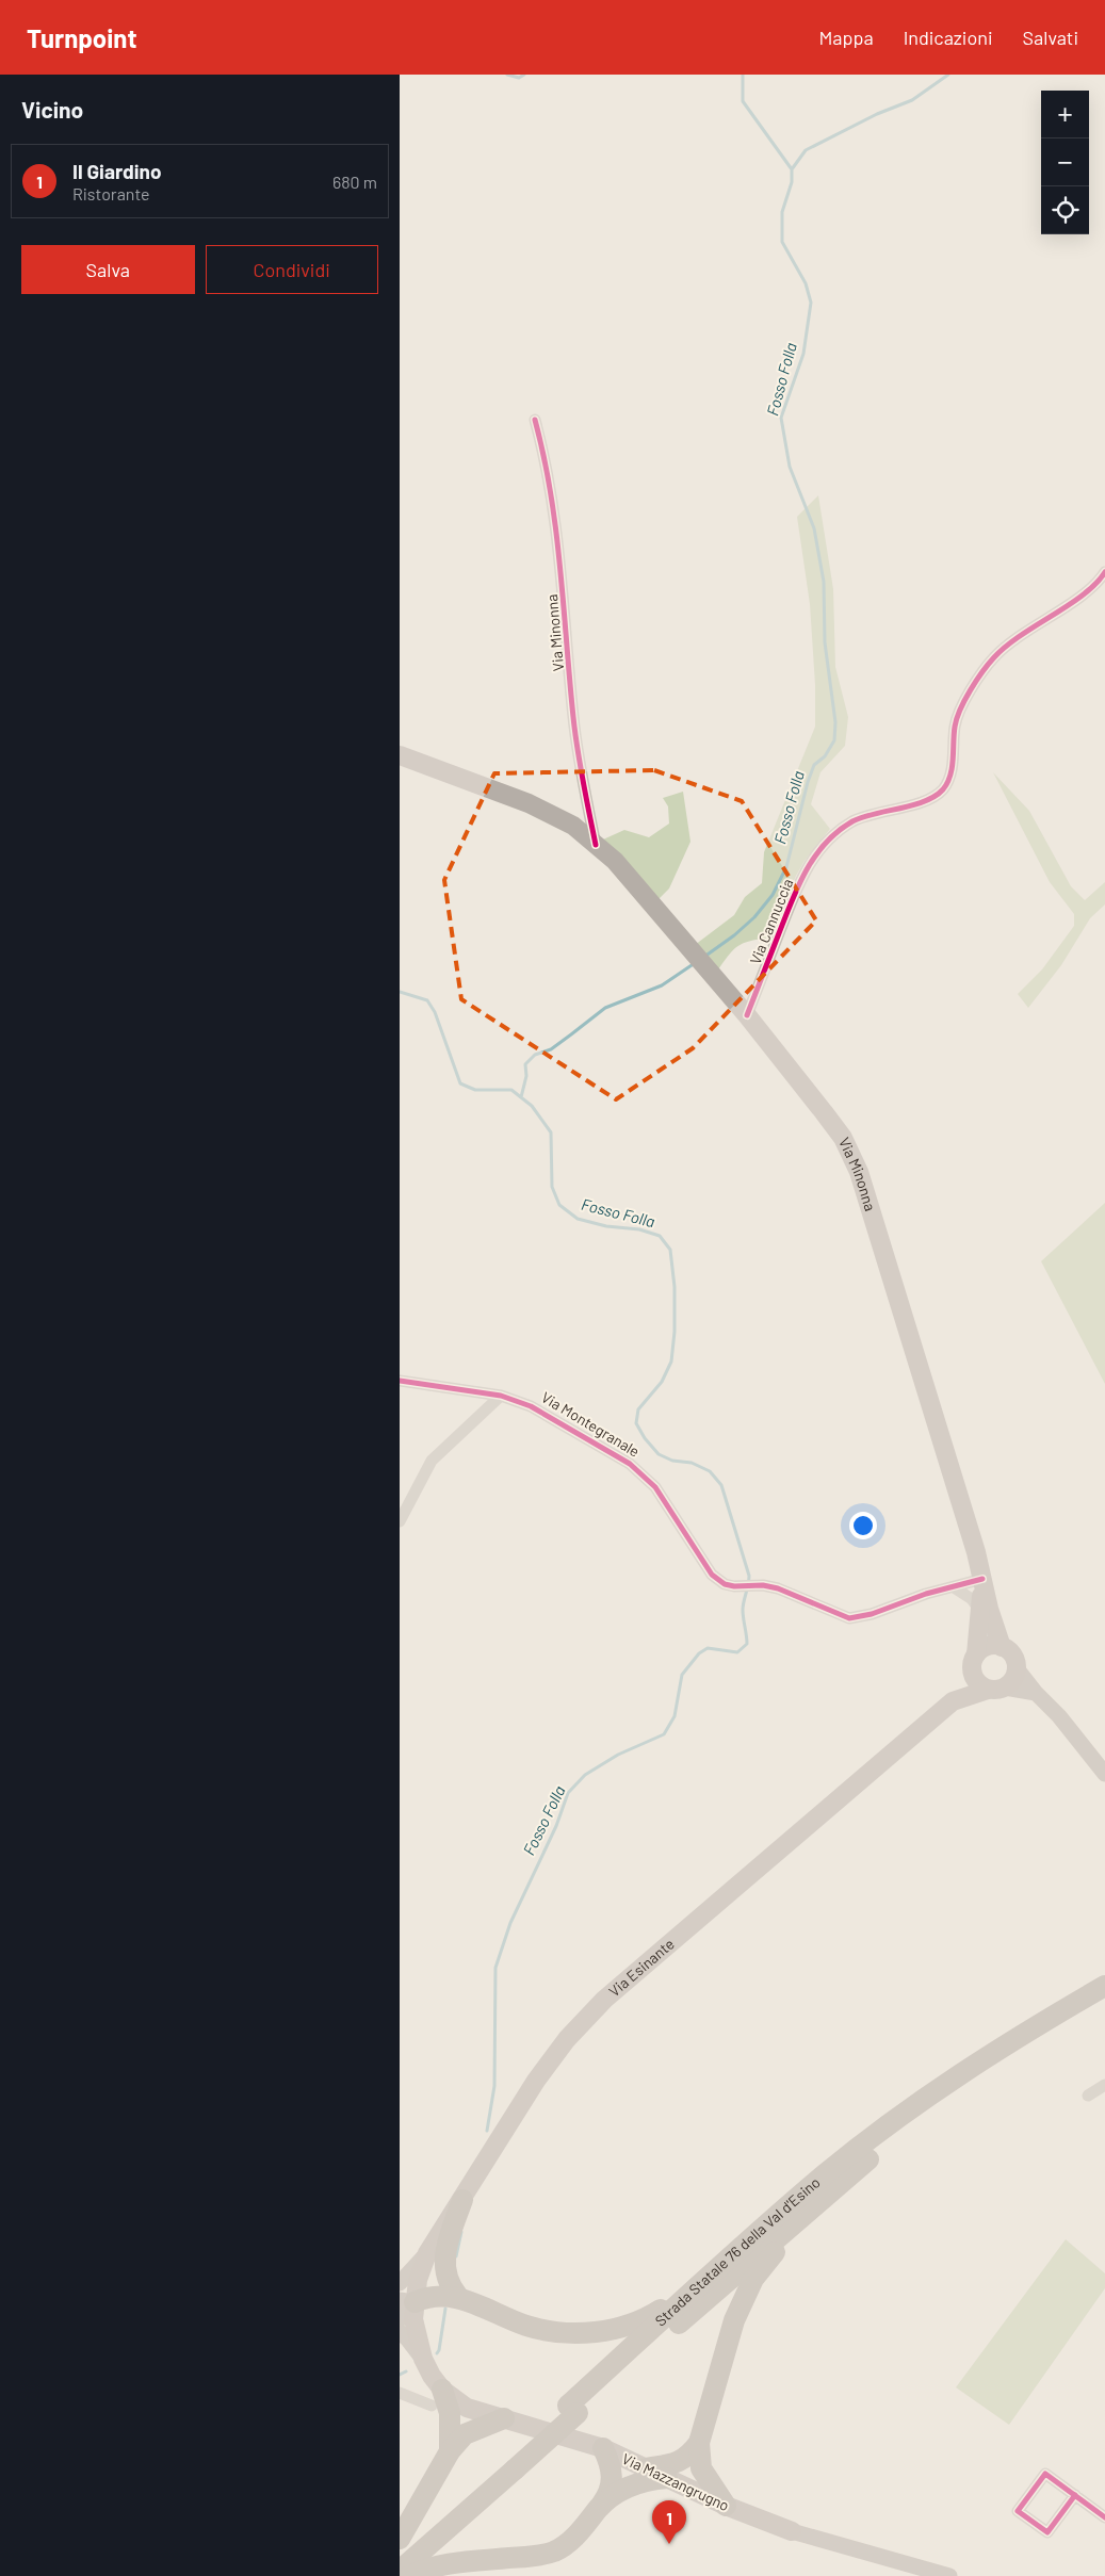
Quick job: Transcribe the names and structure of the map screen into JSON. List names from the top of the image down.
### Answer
{
  "streets": {
    "highway": ["Strada Statale 76 della Val d'Esino"],
    "main road": ["Via Minonna", "Via Esinante", "Via Mazzangrugno"],
    "street": ["Via Cannuccia", "Via Montegranale"]
  },
  "crossings": [
    ["Via Minonna", "Via Cannuccia"],
    ["Via Minonna", "Via Montegranale"],
    ["Via Minonna", "Via Esinante"],
    ["Via Esinante", "Via Mazzangrugno"]
  ],
  "water": ["Fosso Folla"],
  "page": {
    "header": "Turnpoint",
    "nav": ["Mappa", "Indicazioni", "Salvati"],
    "heading": "Vicino",
    "map_buttons": ["+", "−"],
    "list": [
      {
        "mark": "1",
        "name": "Il Giardino",
        "note": "Ristorante",
        "value": "680 m"
      }
    ],
    "buttons": ["Salva", "Condividi"],
    "pins": "1"
  }
}
